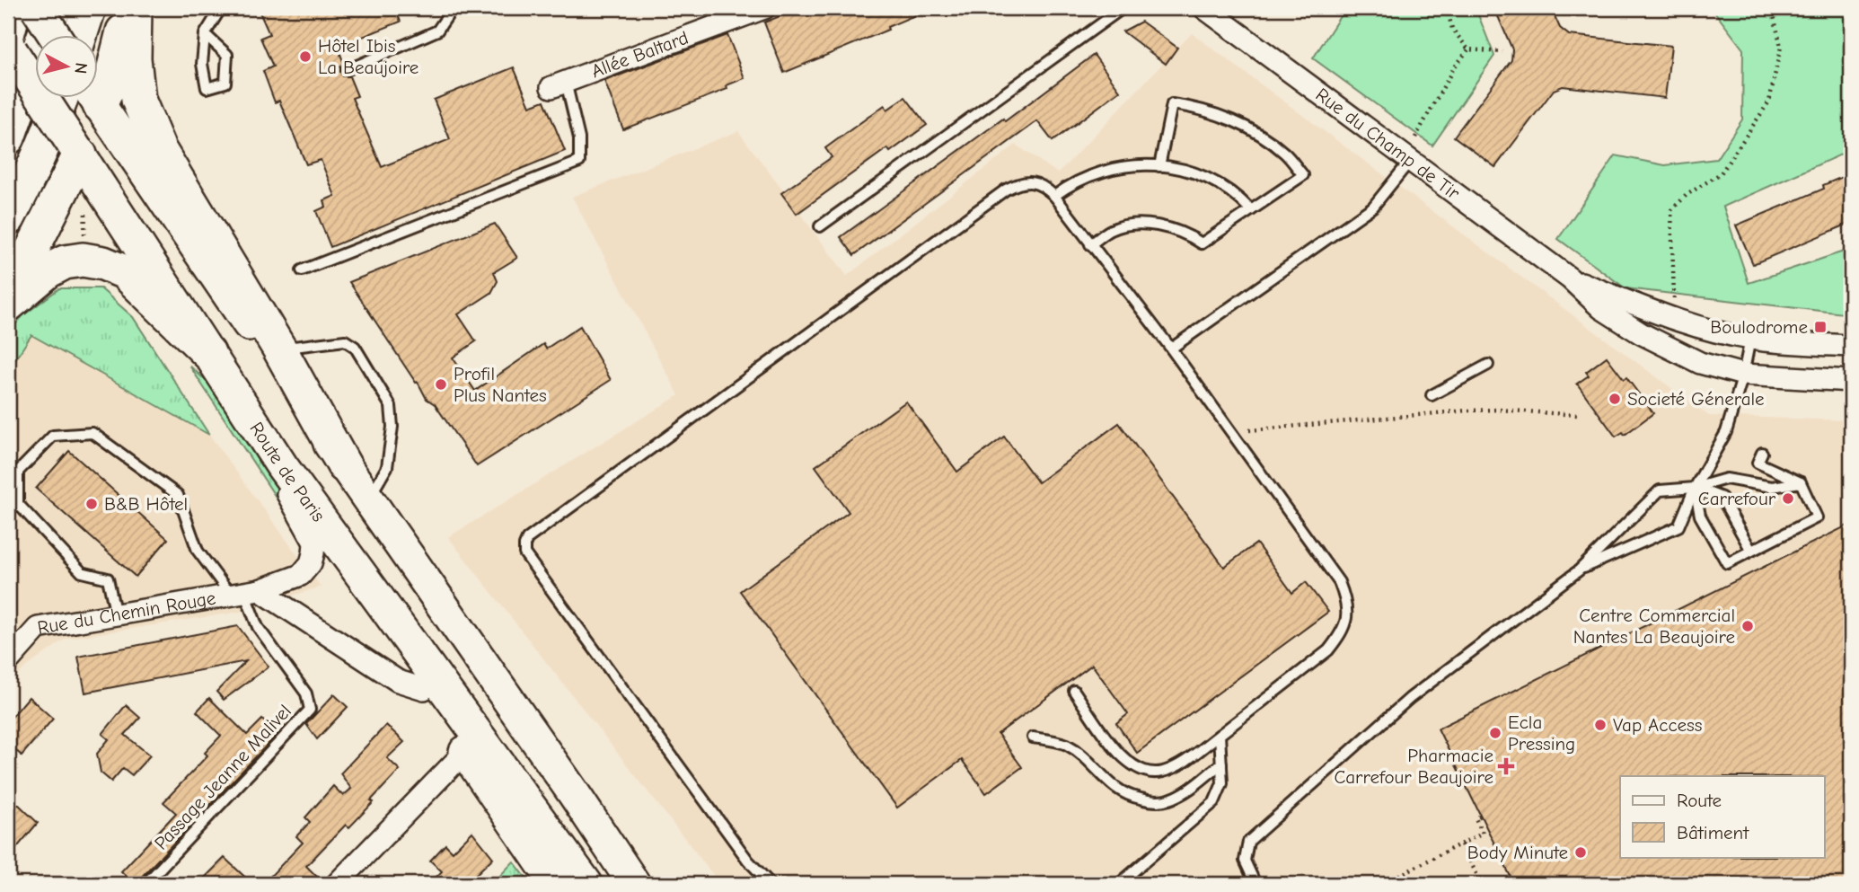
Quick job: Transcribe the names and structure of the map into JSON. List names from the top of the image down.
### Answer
{
  "streets": {
    "main road": ["Route de Paris"],
    "street": ["Allée Baltard", "Rue du Champ de Tir", "Rue du Chemin Rouge"],
    "lane": ["Passage Jeanne Malivel"]
  },
  "crossings": [
    ["Route de Paris", "Rue du Chemin Rouge"],
    ["Rue du Chemin Rouge", "Passage Jeanne Malivel"]
  ],
  "places": {
    "other": [
      "Hôtel Ibis La Beaujoire",
      "Profil Plus Nantes",
      "Societé Génerale",
      "Carrefour",
      "B&B Hôtel",
      "Centre Commercial Nantes La Beaujoire",
      "Vap Access",
      "Ecla Pressing",
      "Body Minute"
    ],
    "transit": ["Boulodrome"],
    "health": ["Pharmacie Carrefour Beaujoire"]
  },
  "legend": ["Route", "Bâtiment"],
  "north": "right"
}
